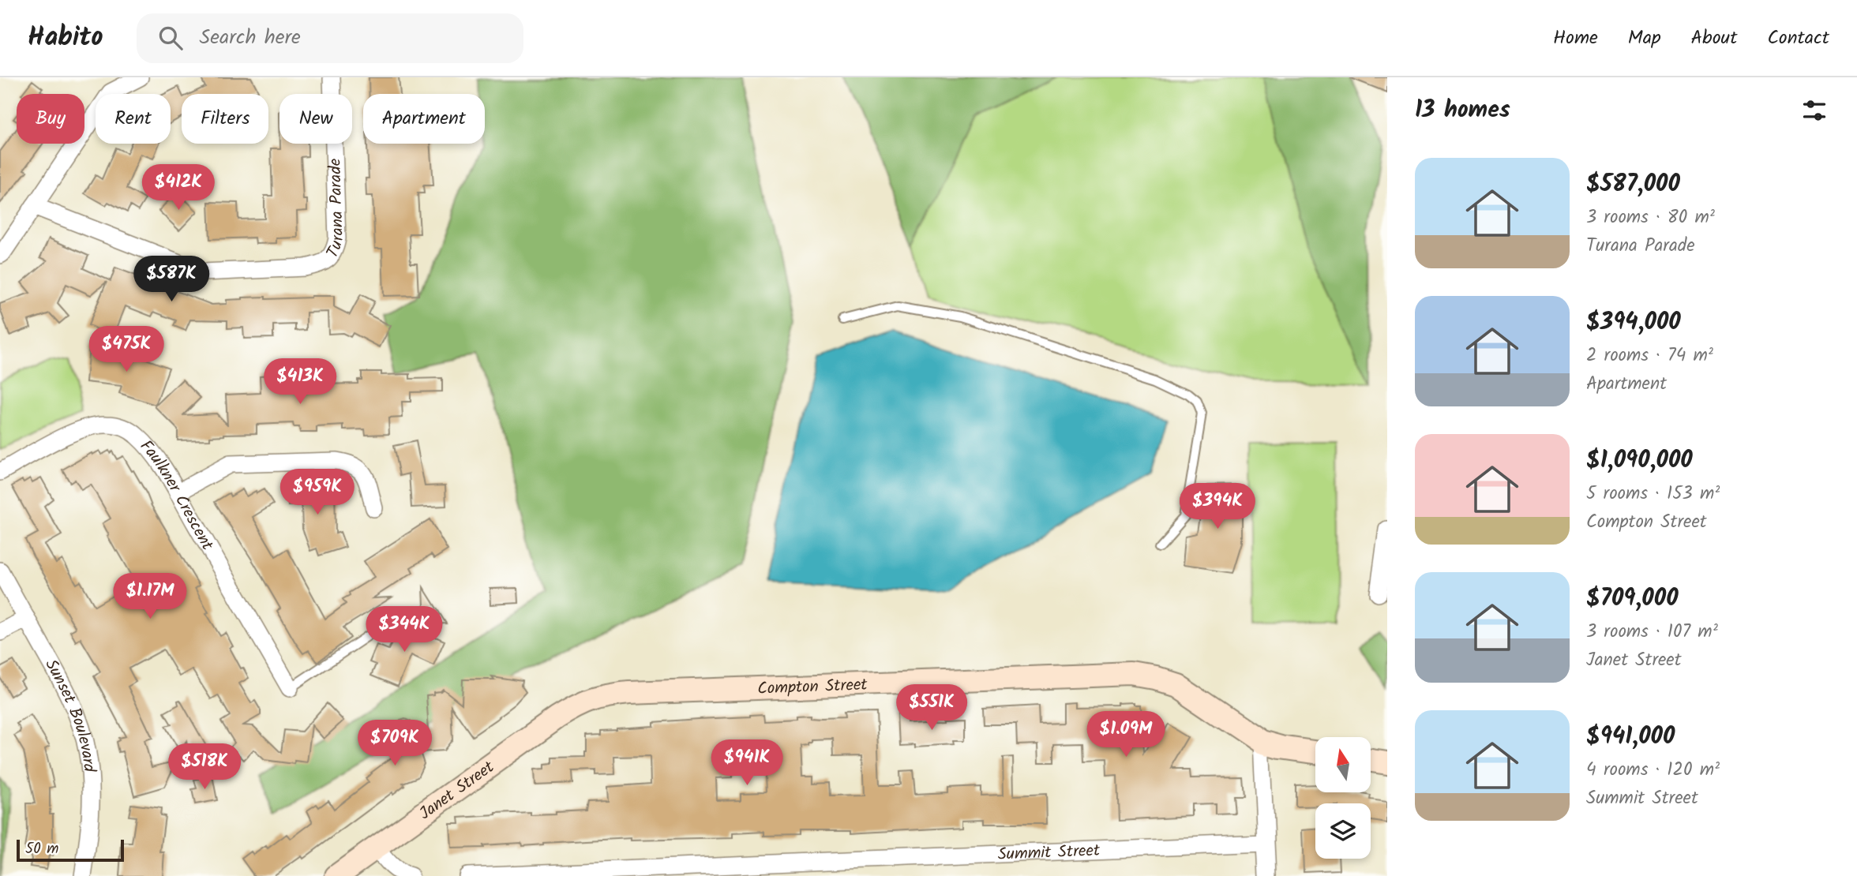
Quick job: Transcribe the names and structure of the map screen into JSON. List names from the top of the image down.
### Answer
{
  "streets": {
    "street": [
      "Turana Parade",
      "Faulkner Crescent",
      "Compton Street",
      "Sunset Boulevard",
      "Janet Street",
      "Summit Street"
    ]
  },
  "crossings": [
    ["Compton Street", "Janet Street"]
  ],
  "scale_bar": "50 m",
  "north": "top",
  "page": {
    "header": "Habito",
    "search": "Search here",
    "nav": [
      "Home",
      "Map",
      "About",
      "Contact"
    ],
    "heading": "13 homes",
    "chip": [
      "Buy",
      "Rent",
      "Filters",
      "New",
      "Apartment"
    ],
    "list": [
      {
        "name": "$587,000",
        "note": "3 rooms · 80 m² · Turana Parade"
      },
      {
        "name": "$394,000",
        "note": "2 rooms · 74 m² · Apartment"
      },
      {
        "name": "$1,090,000",
        "note": "5 rooms · 153 m² · Compton Street"
      },
      {
        "name": "$709,000",
        "note": "3 rooms · 107 m² · Janet Street"
      },
      {
        "name": "$941,000",
        "note": "4 rooms · 120 m² · Summit Street"
      }
    ],
    "price": [
      "$412K",
      "$587K",
      "$475K",
      "$413K",
      "$959K",
      "$394K",
      "$1.17M",
      "$344K",
      "$551K",
      "$1.09M",
      "$709K",
      "$941K",
      "$518K"
    ],
    "scale": "50 m"
  }
}
